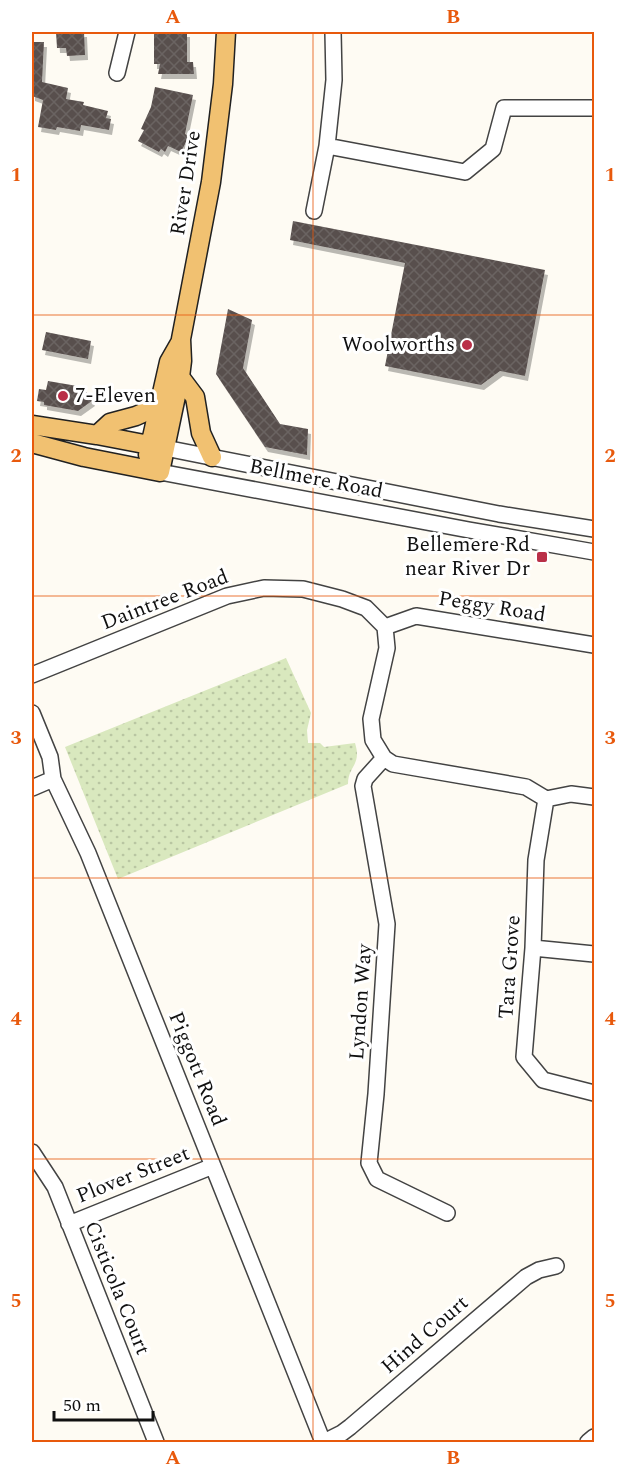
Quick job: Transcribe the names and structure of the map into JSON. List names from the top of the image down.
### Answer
{
  "streets": {
    "main road": ["River Drive", "Bellmere Road"],
    "street": [
      "Daintree Road",
      "Peggy Road",
      "Tara Grove",
      "Lyndon Way",
      "Piggott Road",
      "Plover Street",
      "Cisticola Court",
      "Hind Court"
    ]
  },
  "crossings": [
    ["River Drive", "Bellmere Road"],
    ["Daintree Road", "Peggy Road"],
    ["Piggott Road", "Plover Street"],
    ["Piggott Road", "Hind Court"],
    ["Plover Street", "Cisticola Court"]
  ],
  "places": {
    "other": ["Woolworths", "7-Eleven"],
    "transit": ["Bellemere Rd near River Dr"]
  },
  "scale_bar": "50 m",
  "grid": {
    "columns": ["A", "B"],
    "rows": [
      "1",
      "2",
      "3",
      "4",
      "5"
    ]
  }
}
